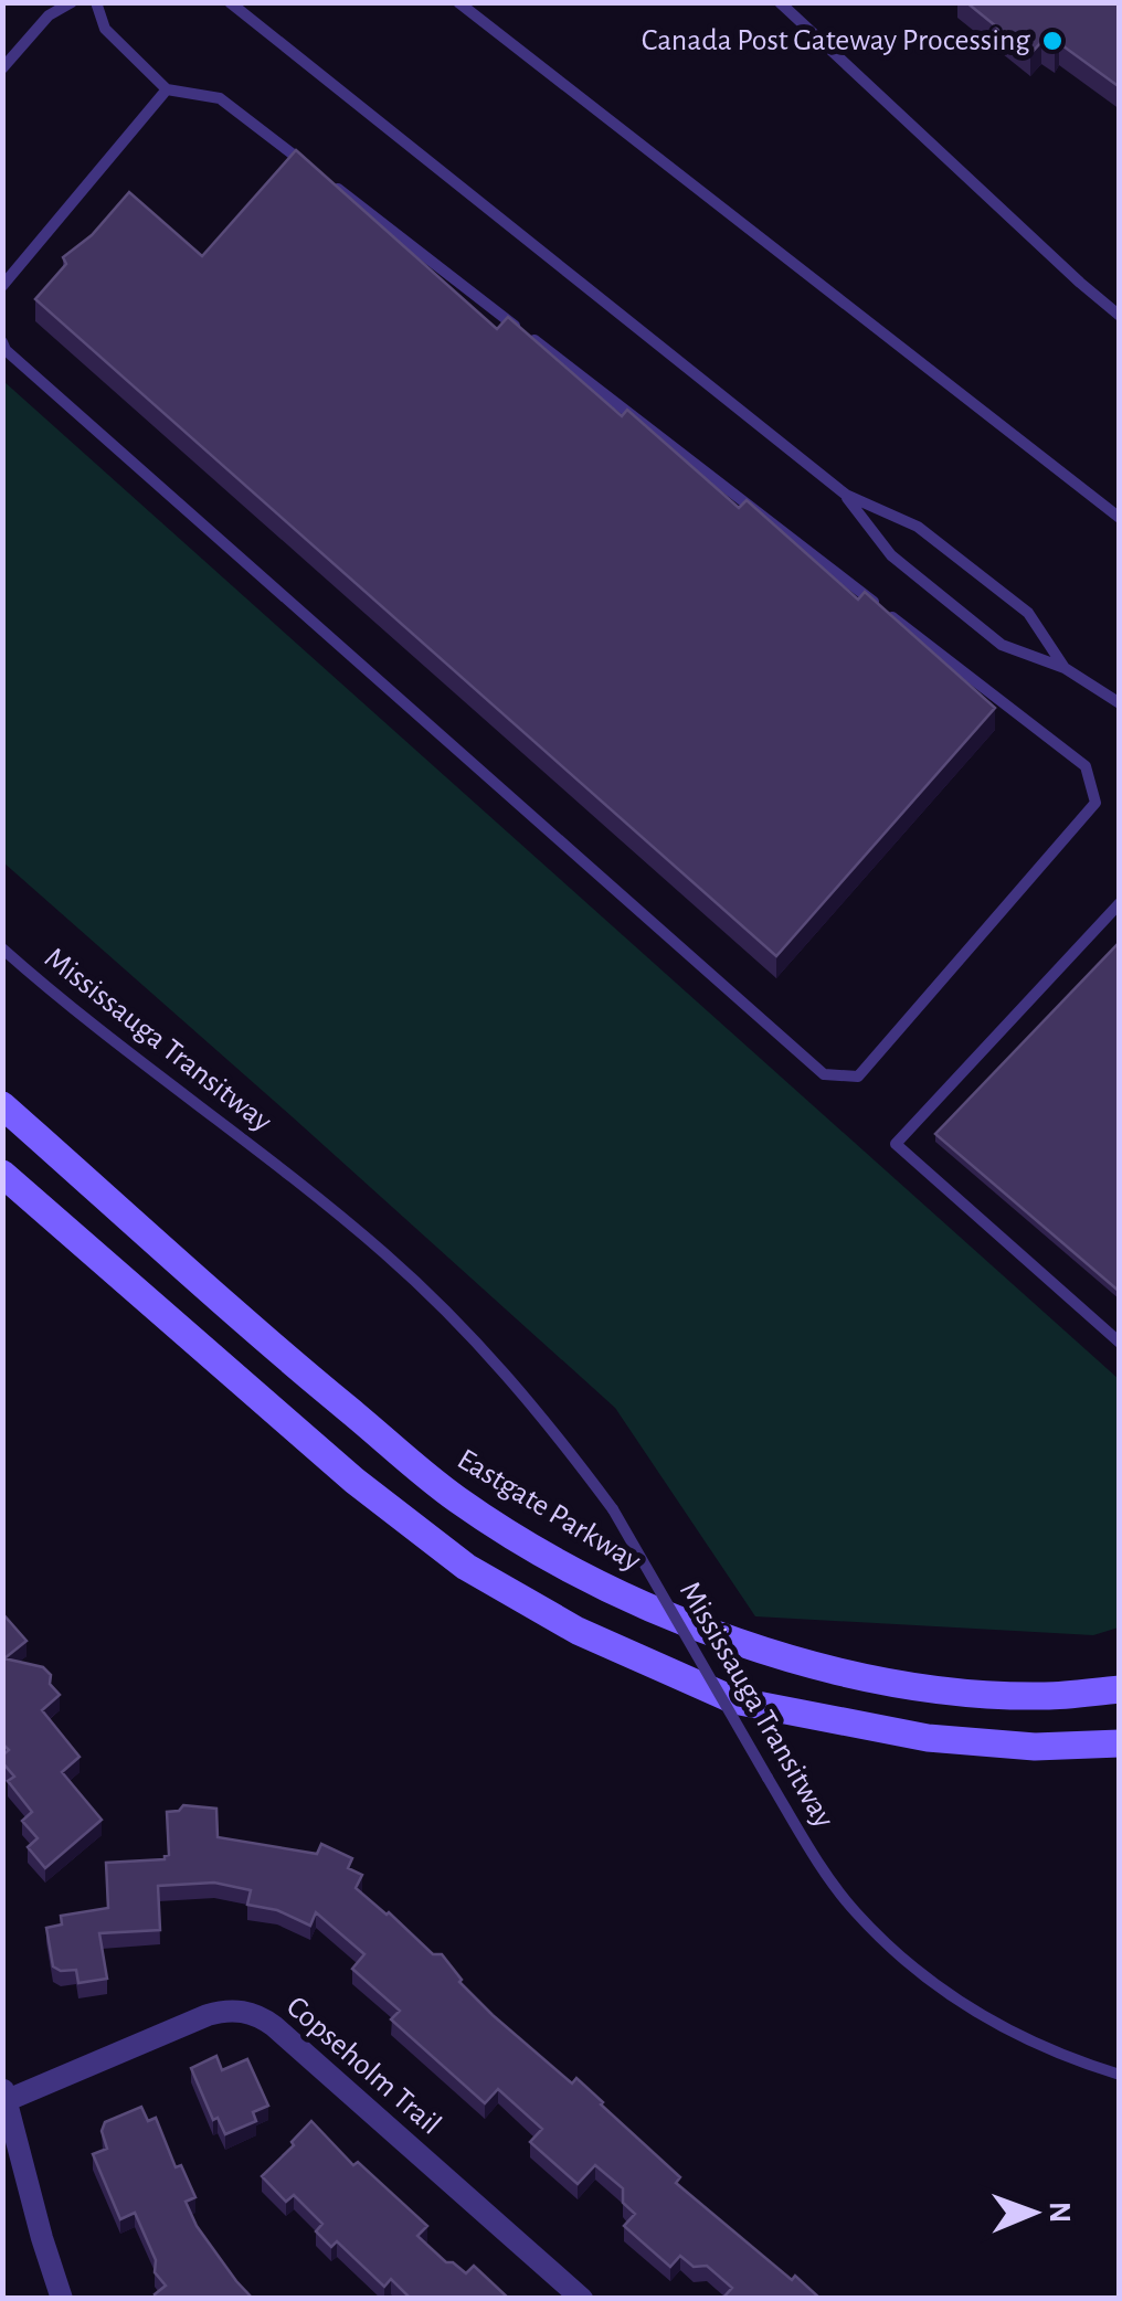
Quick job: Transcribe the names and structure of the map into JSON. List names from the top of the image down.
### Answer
{
  "streets": {
    "main road": ["Eastgate Parkway"],
    "street": ["Copseholm Trail"],
    "lane": ["Mississauga Transitway"]
  },
  "places": ["Canada Post Gateway Processing"],
  "north": "right"
}
